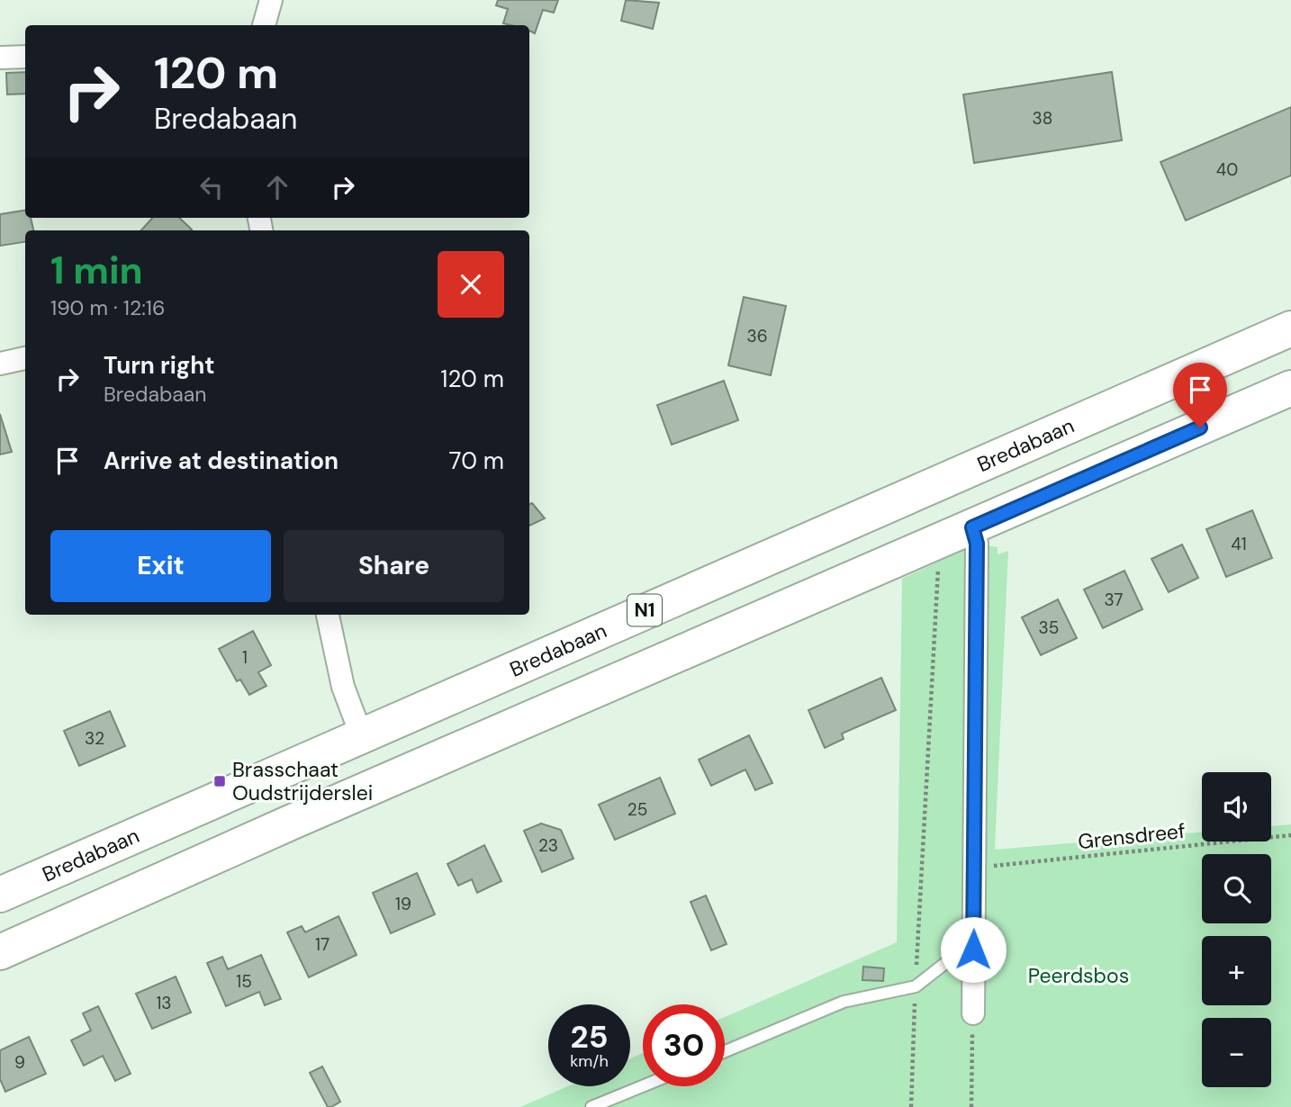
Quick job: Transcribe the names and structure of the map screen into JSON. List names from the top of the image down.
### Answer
{
  "streets": {
    "main road": ["Bredabaan", "N1"],
    "path": ["Grensdreef"]
  },
  "parks": ["Peerdsbos"],
  "places": {
    "transit": ["Brasschaat Oudstrijderslei"]
  },
  "house_numbers": [
    "38",
    "40",
    "36",
    "41",
    "37",
    "35",
    "1",
    "32",
    "25",
    "23",
    "19",
    "17",
    "15",
    "13",
    "9"
  ],
  "page": {
    "turn": ["120 m", "Bredabaan"],
    "heading": ["1 min", "190 m · 12:16"],
    "list": [
      {
        "name": "Turn right",
        "note": "Bredabaan",
        "value": "120 m"
      },
      {
        "name": "Arrive at destination",
        "value": "70 m"
      }
    ],
    "buttons": ["Exit", "Share"],
    "map_buttons": ["+", "−"],
    "speed": "25 km/h",
    "limit": "30"
  }
}
